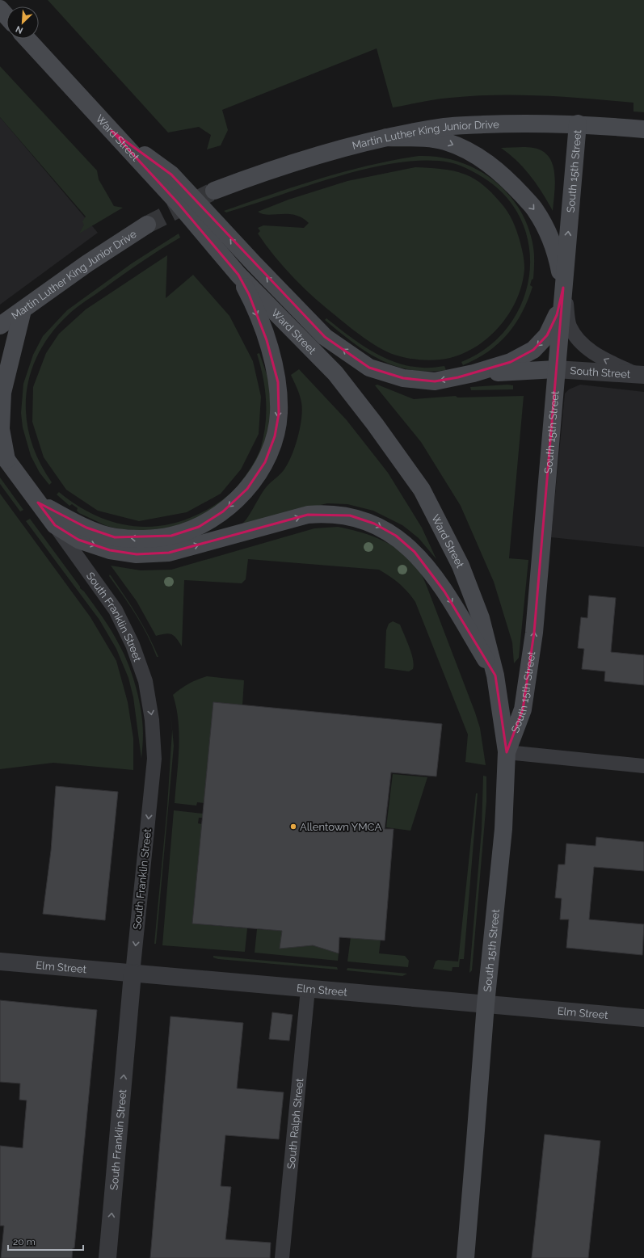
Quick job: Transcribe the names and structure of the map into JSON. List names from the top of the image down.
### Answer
{
  "streets": {
    "main road": ["Martin Luther King Junior Drive", "Ward Street", "South 15th Street"],
    "street": ["South Street", "South Franklin Street", "Elm Street"],
    "lane": ["South Ralph Street"]
  },
  "crossings": [
    ["Martin Luther King Junior Drive", "South 15th Street"],
    ["Ward Street", "South 15th Street"],
    ["South 15th Street", "South Street"],
    ["South 15th Street", "Elm Street"],
    ["South Franklin Street", "Elm Street"],
    ["Elm Street", "South Ralph Street"]
  ],
  "one_way": ["South 15th Street"],
  "places": ["Allentown YMCA"],
  "scale_bar": "20 m",
  "north": "bottom left"
}
